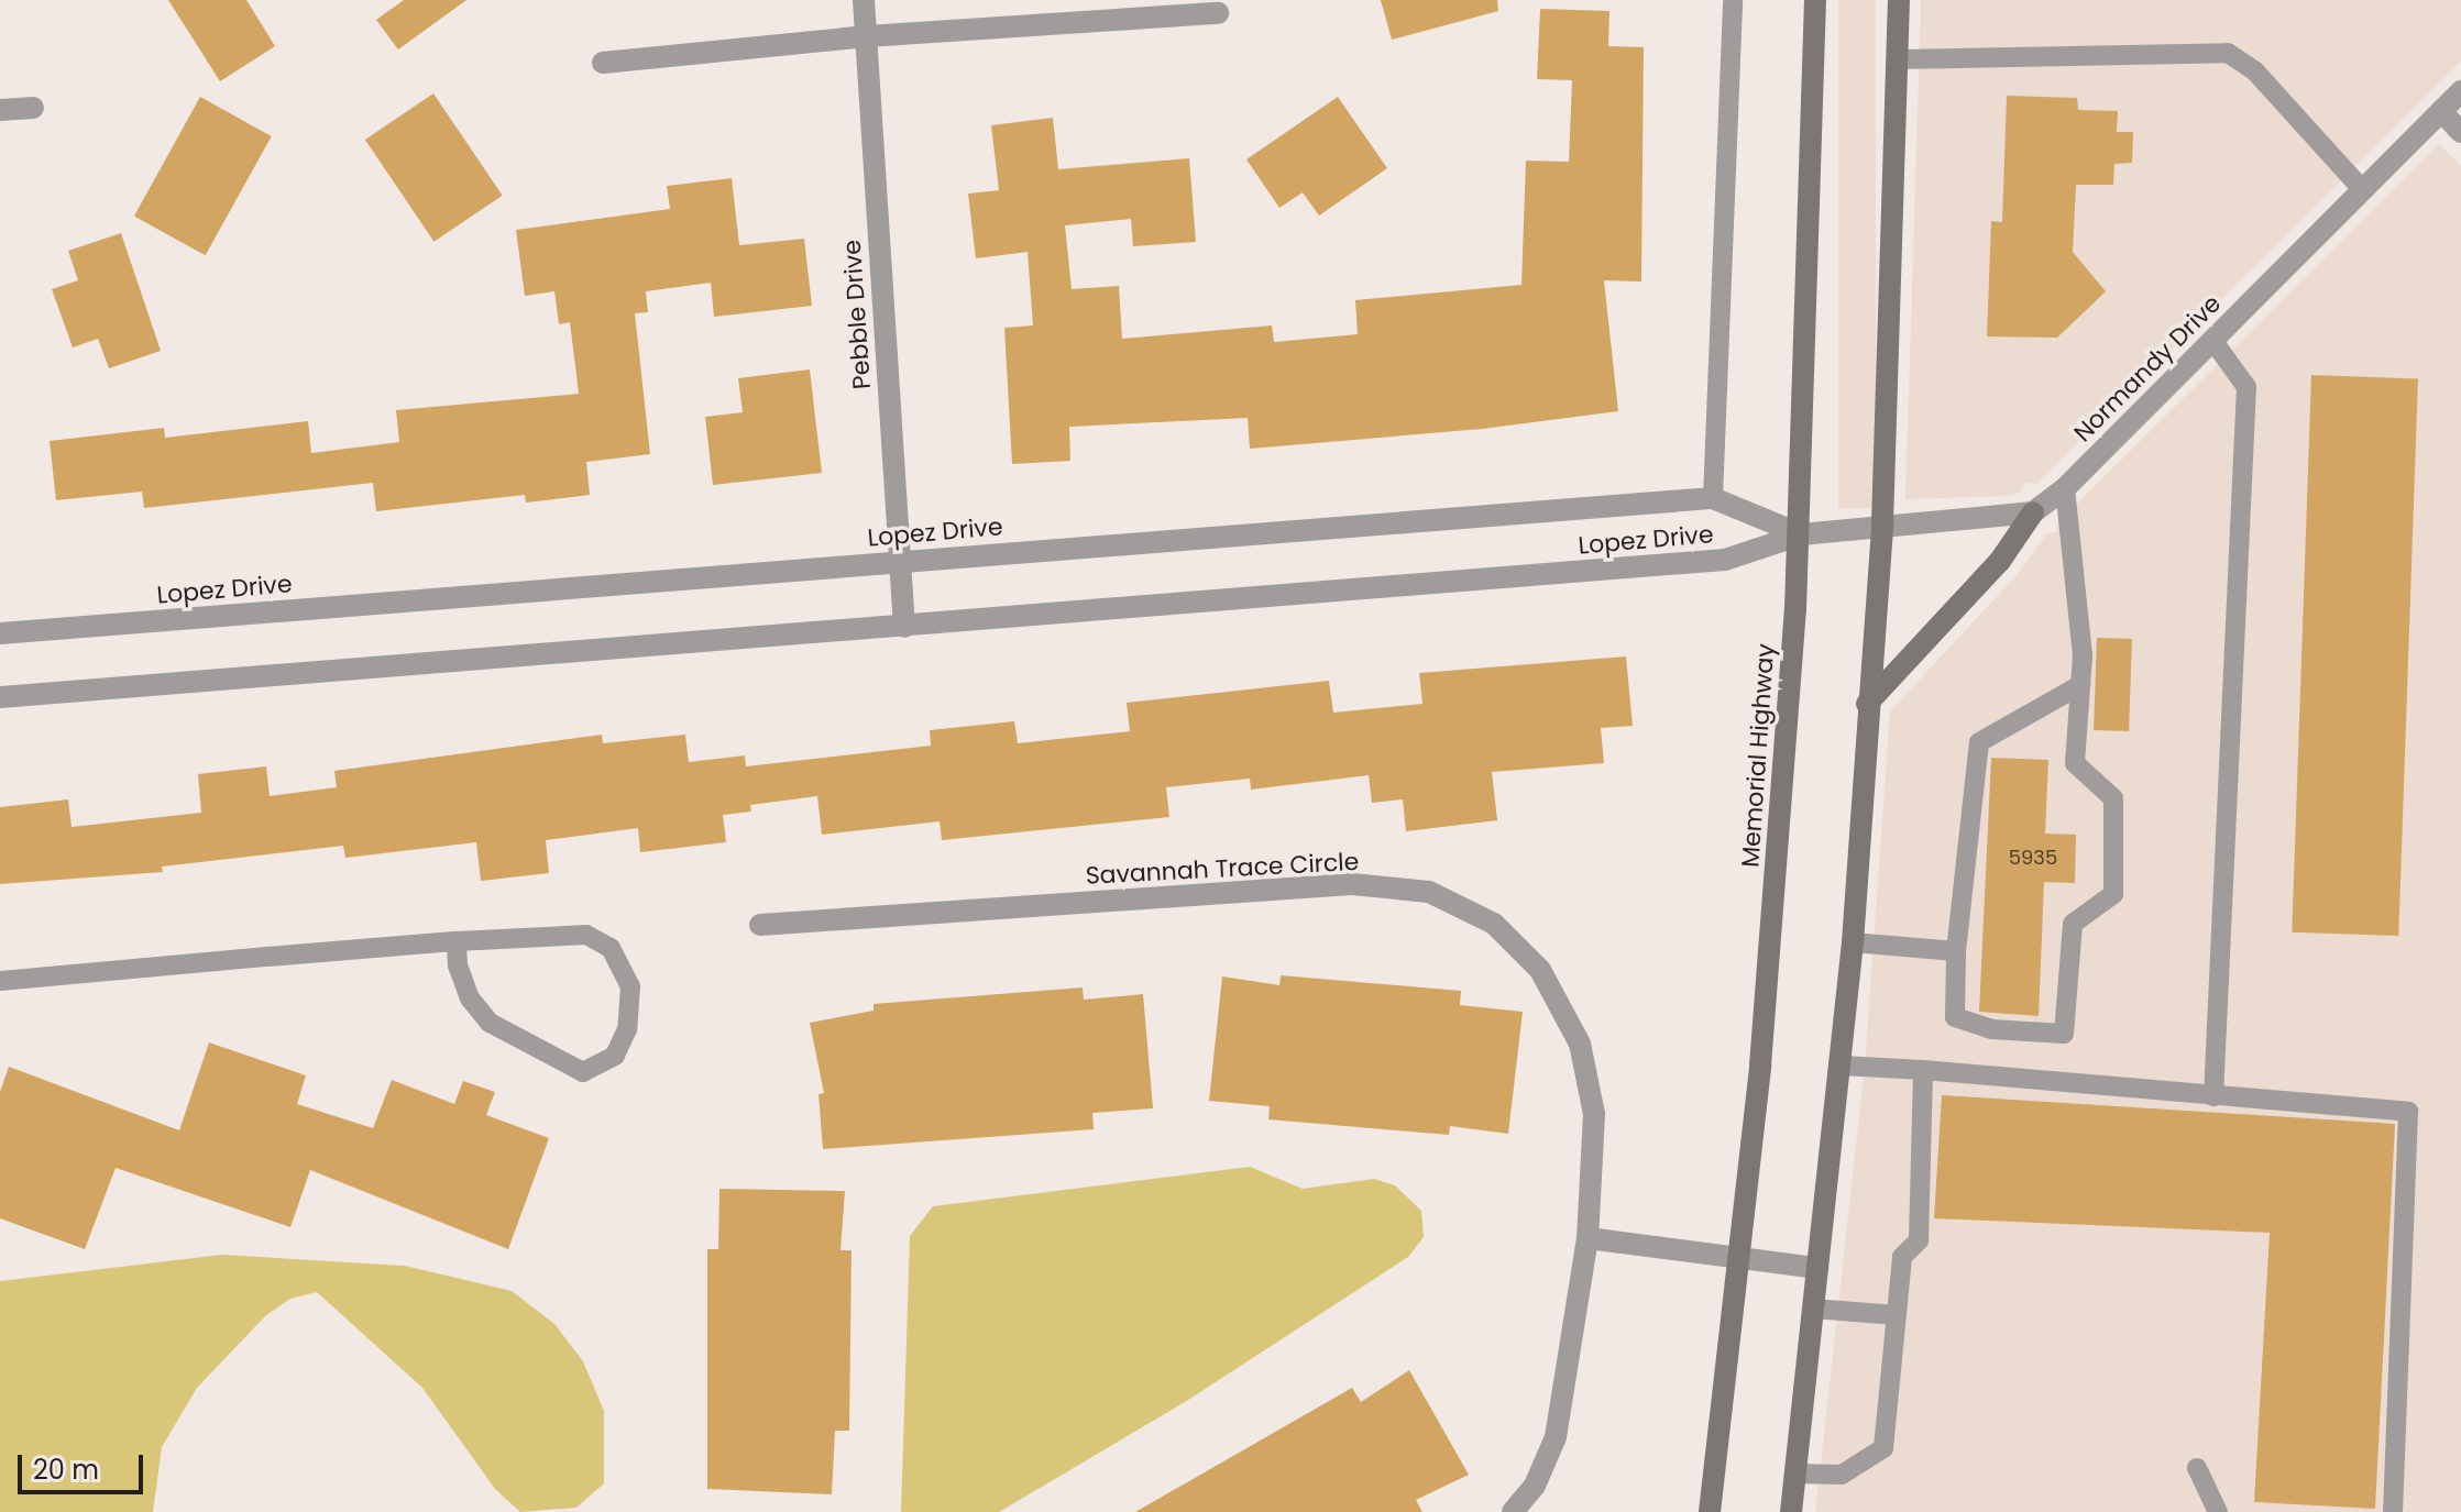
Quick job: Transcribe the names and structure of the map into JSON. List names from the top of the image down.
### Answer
{
  "streets": {
    "main road": ["Memorial Highway"],
    "street": [
      "Pebble Drive",
      "Normandy Drive",
      "Lopez Drive",
      "Savannah Trace Circle"
    ]
  },
  "crossings": [
    ["Pebble Drive", "Lopez Drive"],
    ["Normandy Drive", "Lopez Drive"],
    ["Normandy Drive", "Memorial Highway"],
    ["Lopez Drive", "Memorial Highway"]
  ],
  "house_numbers": ["5935"],
  "scale_bar": "20 m"
}
